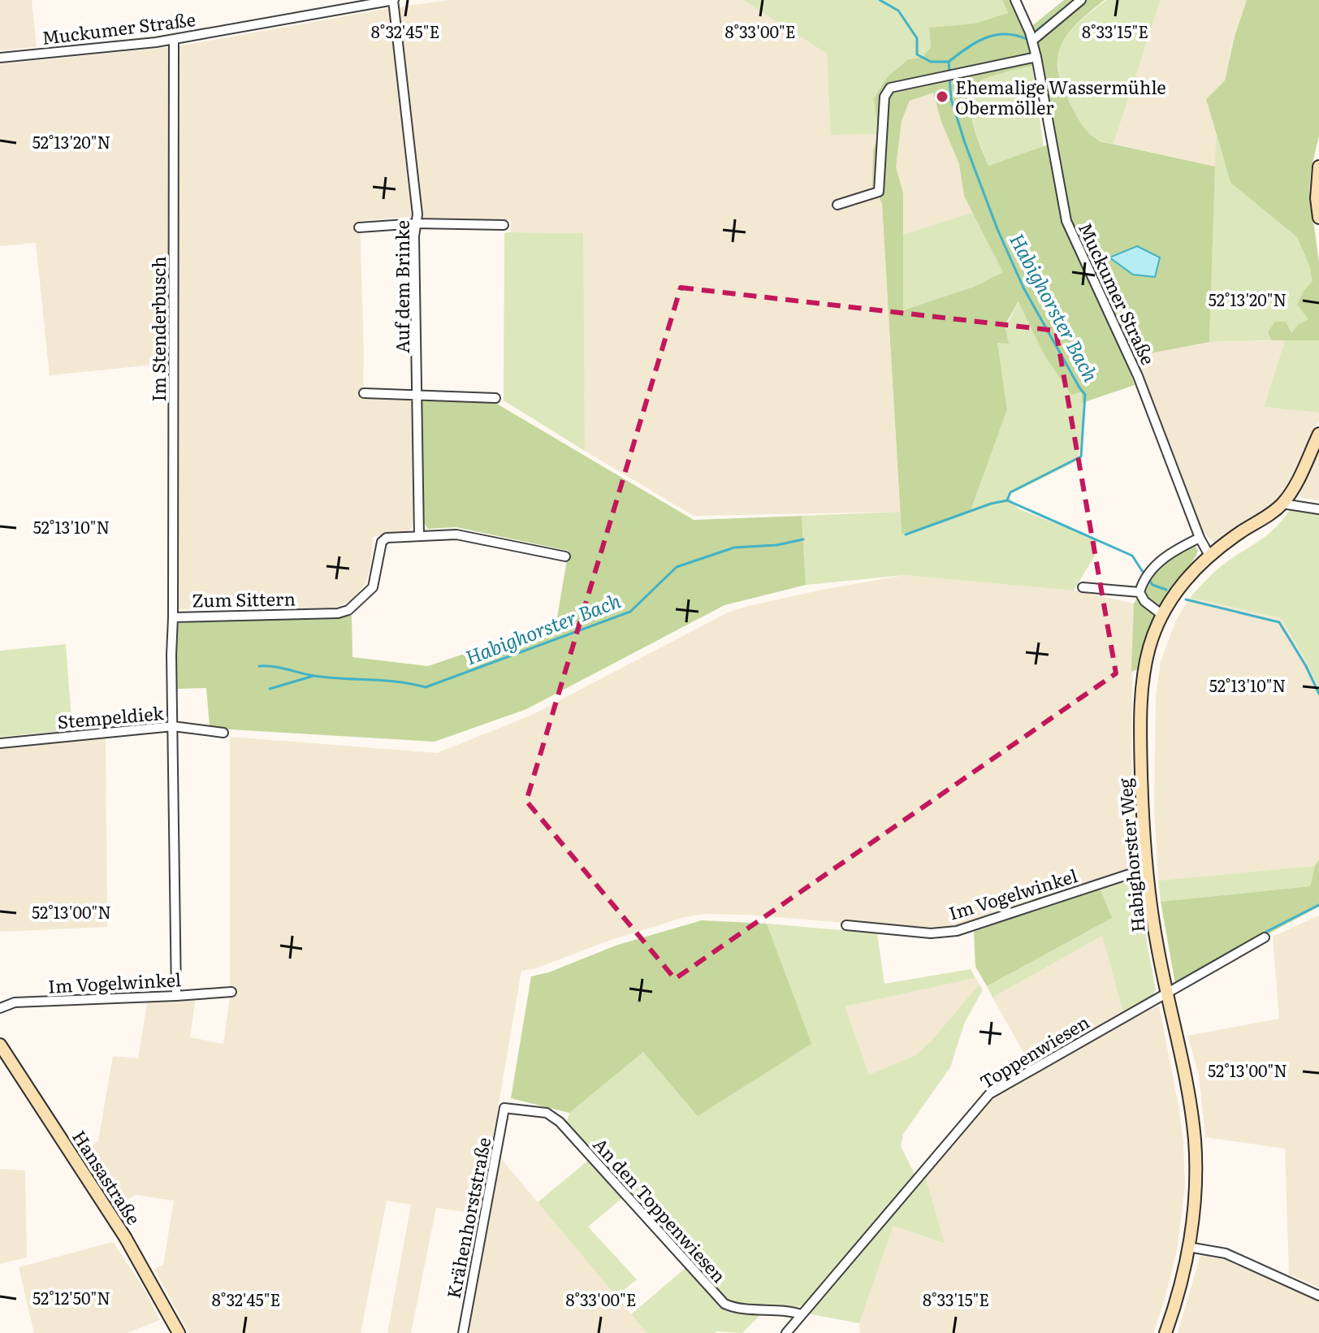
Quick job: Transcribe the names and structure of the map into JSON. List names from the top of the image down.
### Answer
{
  "streets": {
    "street": [
      "Muckumer Straße",
      "Auf dem Brinke",
      "Im Stenderbusch",
      "Zum Sittern",
      "Stempeldiek",
      "Habighorster Weg",
      "Im Vogelwinkel",
      "Toppenwiesen",
      "Hansastraße",
      "An den Toppenwiesen",
      "Krähenhorststraße"
    ]
  },
  "crossings": [
    ["Muckumer Straße", "Auf dem Brinke"],
    ["Muckumer Straße", "Im Stenderbusch"],
    ["Muckumer Straße", "Habighorster Weg"],
    ["Auf dem Brinke", "Zum Sittern"],
    ["Im Stenderbusch", "Zum Sittern"],
    ["Zum Sittern", "Stempeldiek"],
    ["Zum Sittern", "Im Vogelwinkel"],
    ["Habighorster Weg", "Im Vogelwinkel"],
    ["Habighorster Weg", "Toppenwiesen"],
    ["Toppenwiesen", "An den Toppenwiesen"],
    ["An den Toppenwiesen", "Krähenhorststraße"]
  ],
  "water": ["Habighorster Bach"],
  "places": ["Ehemalige Wassermühle Obermöller"],
  "coordinates": [
    "8°32'45\"E",
    "8°33'00\"E",
    "8°33'15\"E",
    "52°13'20\"N",
    "52°13'10\"N",
    "52°13'00\"N",
    "52°12'50\"N"
  ]
}
